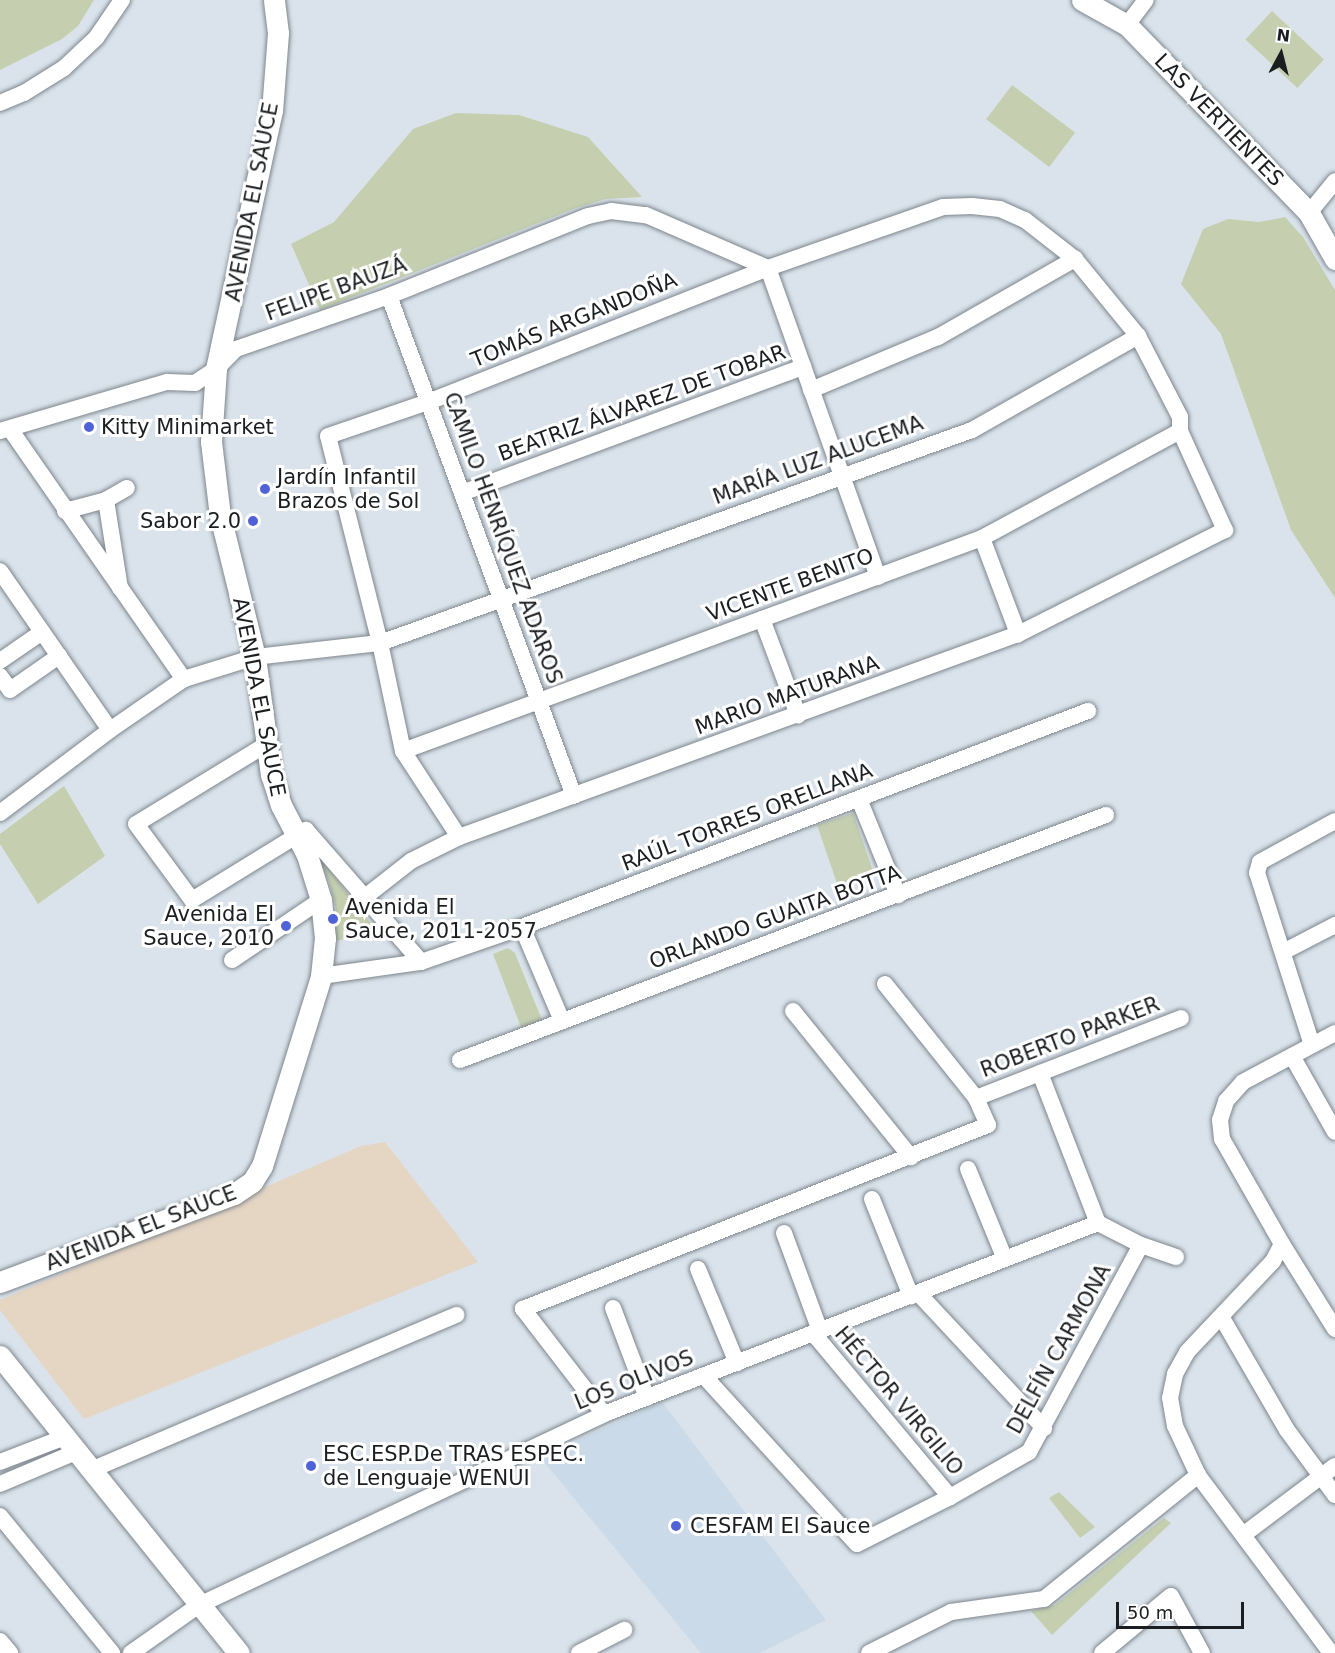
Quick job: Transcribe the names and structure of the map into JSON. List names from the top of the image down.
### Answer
{
  "streets": {
    "street": [
      "LAS VERTIENTES",
      "AVENIDA EL SAUCE",
      "FELIPE BAUZÁ",
      "TOMÁS ARGANDOÑA",
      "BEATRIZ ÁLVAREZ DE TOBAR",
      "MARÍA LUZ ALUCEMA",
      "CAMILO HENRÍQUEZ ADAROS",
      "VICENTE BENITO",
      "MARIO MATURANA",
      "RAÚL TORRES ORELLANA",
      "ORLANDO GUAITA BOTTA",
      "ROBERTO PARKER",
      "DELFÍN CARMONA",
      "LOS OLIVOS",
      "HÉCTOR VIRGILIO"
    ]
  },
  "crossings": [
    ["AVENIDA EL SAUCE", "FELIPE BAUZÁ"],
    ["AVENIDA EL SAUCE", "MARÍA LUZ ALUCEMA"],
    ["AVENIDA EL SAUCE", "RAÚL TORRES ORELLANA"],
    ["FELIPE BAUZÁ", "TOMÁS ARGANDOÑA"],
    ["FELIPE BAUZÁ", "CAMILO HENRÍQUEZ ADAROS"],
    ["TOMÁS ARGANDOÑA", "MARÍA LUZ ALUCEMA"],
    ["TOMÁS ARGANDOÑA", "CAMILO HENRÍQUEZ ADAROS"],
    ["TOMÁS ARGANDOÑA", "VICENTE BENITO"],
    ["TOMÁS ARGANDOÑA", "MARIO MATURANA"],
    ["BEATRIZ ÁLVAREZ DE TOBAR", "CAMILO HENRÍQUEZ ADAROS"],
    ["MARÍA LUZ ALUCEMA", "CAMILO HENRÍQUEZ ADAROS"],
    ["CAMILO HENRÍQUEZ ADAROS", "VICENTE BENITO"],
    ["CAMILO HENRÍQUEZ ADAROS", "MARIO MATURANA"],
    ["DELFÍN CARMONA", "LOS OLIVOS"],
    ["DELFÍN CARMONA", "HÉCTOR VIRGILIO"],
    ["LOS OLIVOS", "HÉCTOR VIRGILIO"]
  ],
  "places": [
    "Kitty Minimarket",
    "Jardín Infantil Brazos de Sol",
    "Sabor 2.0",
    "Avenida El Sauce, 2011-2057",
    "Avenida El Sauce, 2010",
    "ESC.ESP.De TRAS ESPEC. de Lenguaje WENUI",
    "CESFAM El Sauce"
  ],
  "scale_bar": "50 m",
  "north": "top"
}
